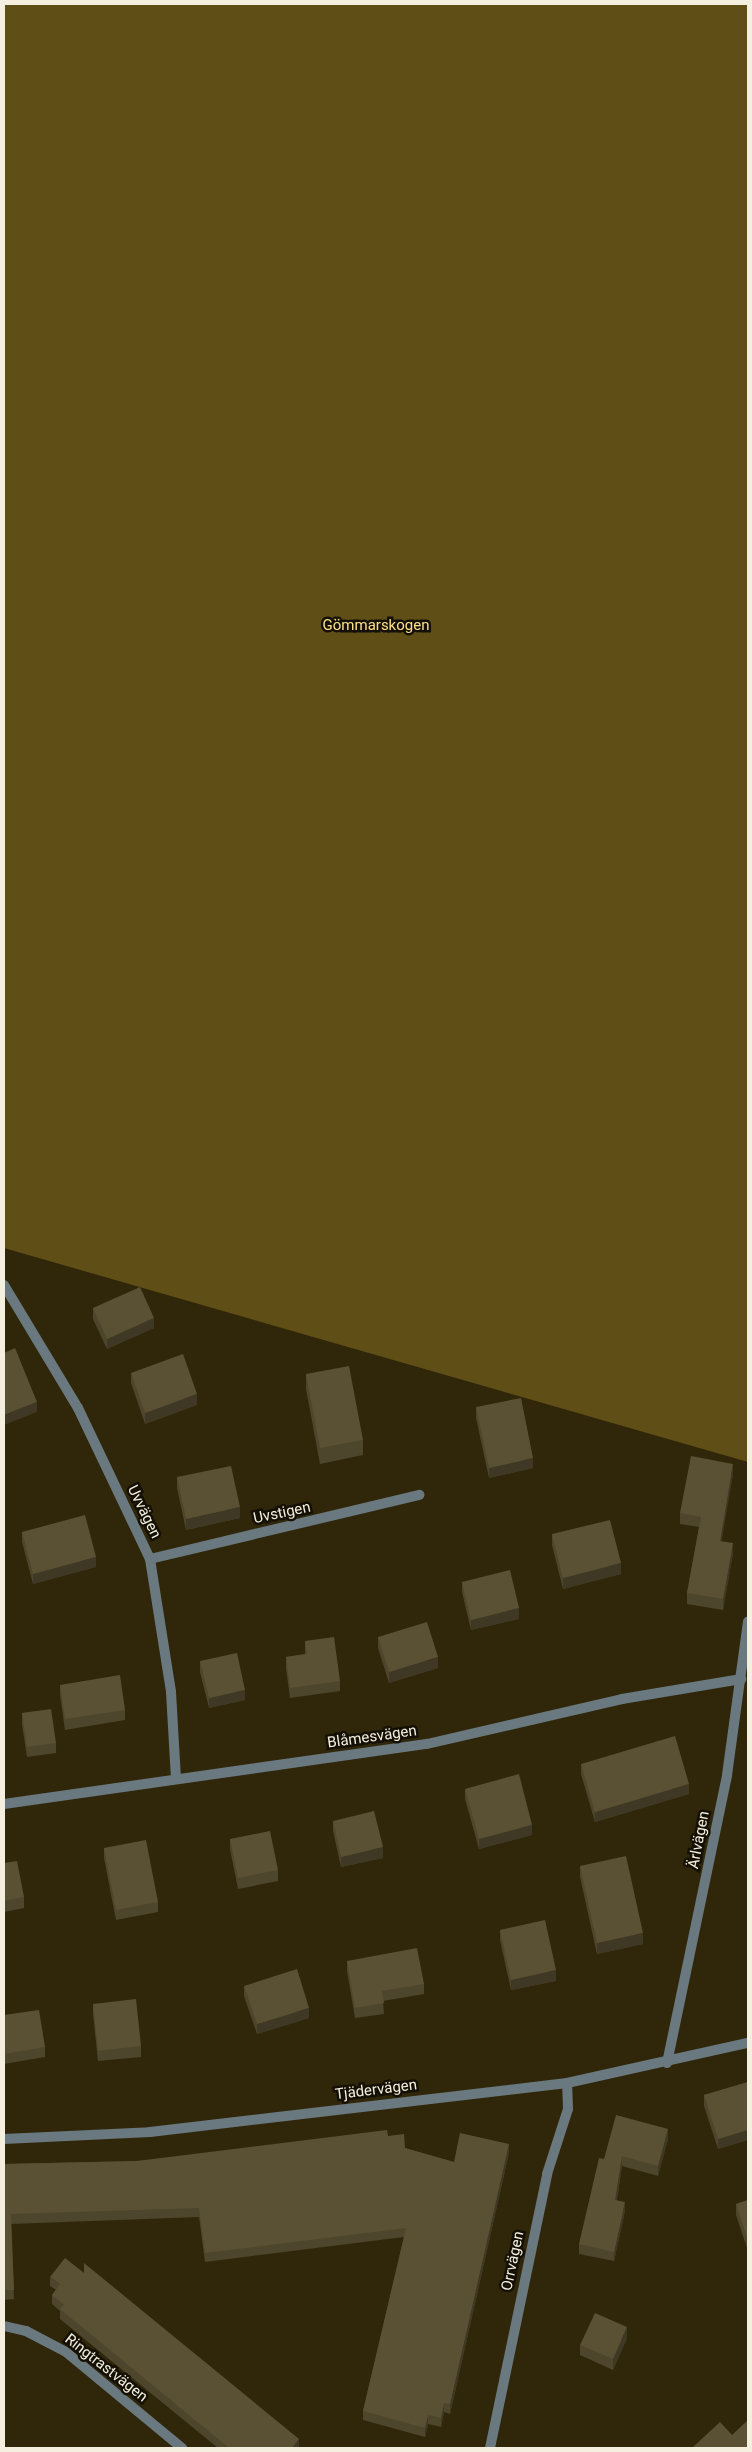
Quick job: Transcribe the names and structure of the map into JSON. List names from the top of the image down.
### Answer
{
  "streets": {
    "street": [
      "Uvvägen",
      "Uvstigen",
      "Blåmesvägen",
      "Ärlvägen",
      "Tjädervägen",
      "Orrvägen",
      "Ringtrastvägen"
    ]
  },
  "crossings": [
    ["Uvvägen", "Uvstigen"],
    ["Uvvägen", "Blåmesvägen"],
    ["Blåmesvägen", "Ärlvägen"],
    ["Ärlvägen", "Tjädervägen"],
    ["Tjädervägen", "Orrvägen"]
  ],
  "parks": ["Gömmarskogen"]
}
